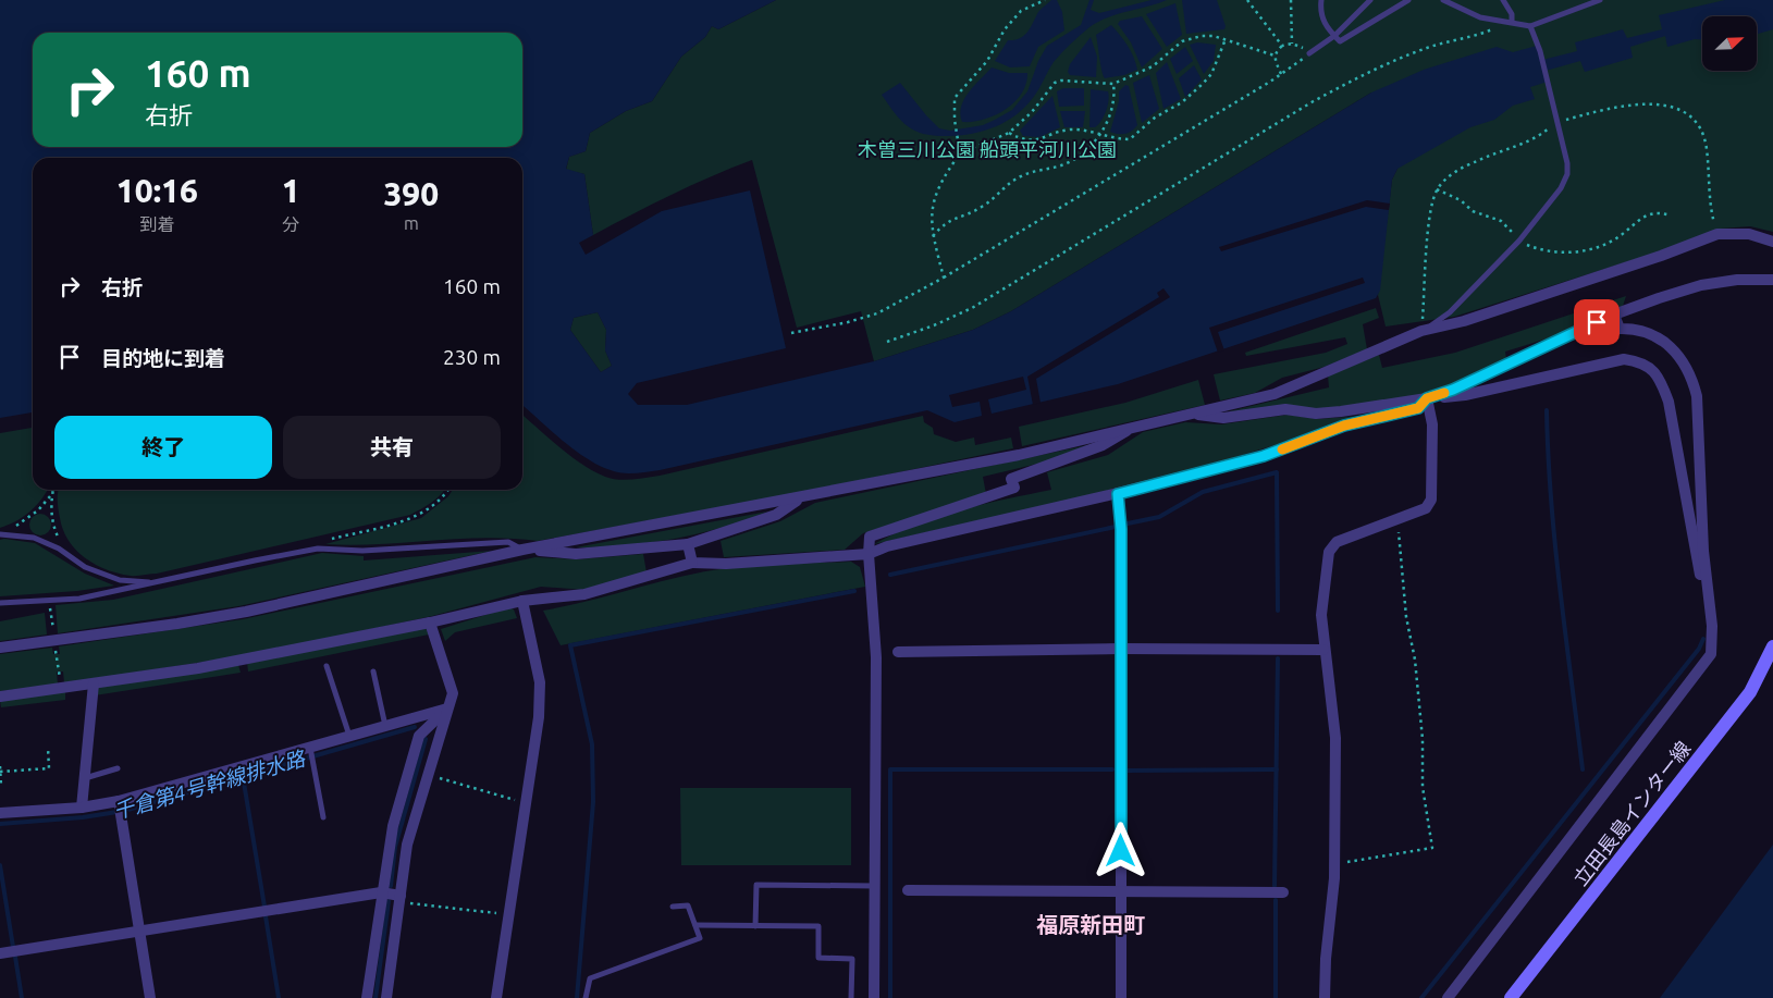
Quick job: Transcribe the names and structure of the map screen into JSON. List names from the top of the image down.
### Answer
{
  "streets": {
    "main road": ["立田長島インター線"]
  },
  "districts": ["福原新田町"],
  "water": ["千倉第4号幹線排水路"],
  "parks": ["木曽三川公園 船頭平河川公園"],
  "north": "top right",
  "page": {
    "turn": ["160 m", "右折"],
    "eta": [
      "10:16",
      "到着",
      "1",
      "分",
      "390",
      "m"
    ],
    "list": [
      {
        "name": "右折",
        "value": "160 m"
      },
      {
        "name": "目的地に到着",
        "value": "230 m"
      }
    ],
    "buttons": ["終了", "共有"]
  }
}
